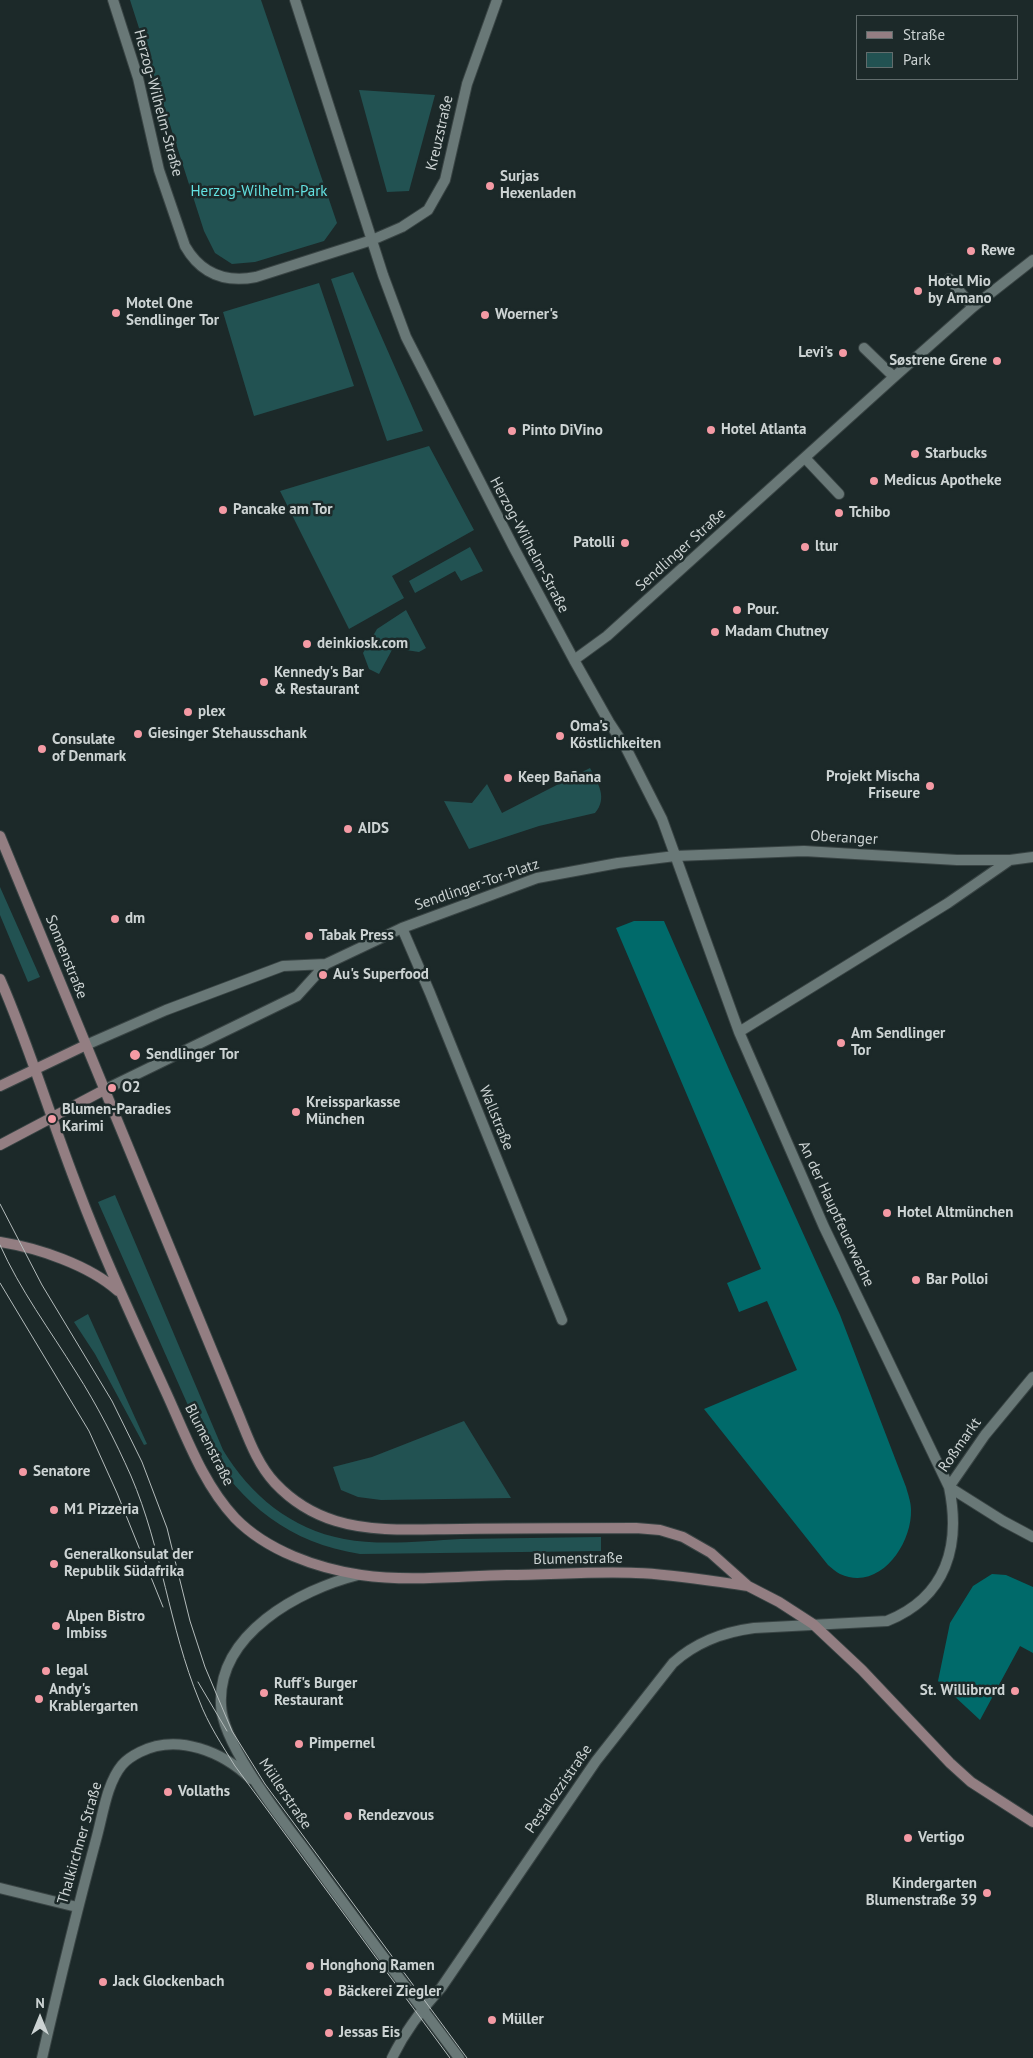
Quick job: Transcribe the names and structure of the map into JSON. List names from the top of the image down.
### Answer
{
  "streets": {
    "main road": ["Sonnenstraße", "Blumenstraße"],
    "street": [
      "Herzog-Wilhelm-Straße",
      "Kreuzstraße",
      "Sendlinger Straße",
      "Oberanger",
      "Sendlinger-Tor-Platz",
      "Wallstraße",
      "An der Hauptfeuerwache",
      "Roßmarkt",
      "Pestalozzistraße",
      "Müllerstraße",
      "Thalkirchner Straße"
    ]
  },
  "crossings": [
    ["Herzog-Wilhelm-Straße", "Kreuzstraße"],
    ["Herzog-Wilhelm-Straße", "Sendlinger Straße"],
    ["Herzog-Wilhelm-Straße", "Oberanger"],
    ["Herzog-Wilhelm-Straße", "Sendlinger-Tor-Platz"],
    ["Herzog-Wilhelm-Straße", "An der Hauptfeuerwache"],
    ["Oberanger", "Sendlinger-Tor-Platz"],
    ["Oberanger", "An der Hauptfeuerwache"],
    ["Sendlinger-Tor-Platz", "Sonnenstraße"],
    ["Sendlinger-Tor-Platz", "Wallstraße"],
    ["Sendlinger-Tor-Platz", "An der Hauptfeuerwache"],
    ["Sendlinger-Tor-Platz", "Blumenstraße"],
    ["Sonnenstraße", "Blumenstraße"],
    ["An der Hauptfeuerwache", "Roßmarkt"],
    ["Blumenstraße", "Roßmarkt"],
    ["Blumenstraße", "Pestalozzistraße"],
    ["Blumenstraße", "Müllerstraße"],
    ["Roßmarkt", "Pestalozzistraße"],
    ["Pestalozzistraße", "Müllerstraße"],
    ["Müllerstraße", "Thalkirchner Straße"]
  ],
  "parks": ["Herzog-Wilhelm-Park"],
  "places": [
    "Surjas Hexenladen",
    "Rewe",
    "Hotel Mio by Amano",
    "Motel One Sendlinger Tor",
    "Woerner's",
    "Levi's",
    "Søstrene Grene",
    "Hotel Atlanta",
    "Pinto DiVino",
    "Starbucks",
    "Medicus Apotheke",
    "Pancake am Tor",
    "Tchibo",
    "Patolli",
    "ltur",
    "Pour.",
    "Madam Chutney",
    "deinkiosk.com",
    "Kennedy's Bar & Restaurant",
    "plex",
    "Giesinger Stehausschank",
    "Oma's Köstlichkeiten",
    "Consulate of Denmark",
    "Keep Bañana",
    "Projekt Mischa Friseure",
    "AIDS",
    "dm",
    "Tabak Press",
    "Au's Superfood",
    "Am Sendlinger Tor",
    "Sendlinger Tor",
    "O2",
    "Kreissparkasse München",
    "Blumen-Paradies Karimi",
    "Hotel Altmünchen",
    "Bar Polloi",
    "Senatore",
    "M1 Pizzeria",
    "Generalkonsulat der Republik Südafrika",
    "Alpen Bistro Imbiss",
    "legal",
    "St. Willibrord",
    "Ruff's Burger Restaurant",
    "Andy's Krablergarten",
    "Pimpernel",
    "Vollaths",
    "Rendezvous",
    "Vertigo",
    "Kindergarten Blumenstraße 39",
    "Honghong Ramen",
    "Jack Glockenbach",
    "Bäckerei Ziegler",
    "Müller",
    "Jessas Eis"
  ],
  "legend": ["Straße", "Park"],
  "north": "top"
}
